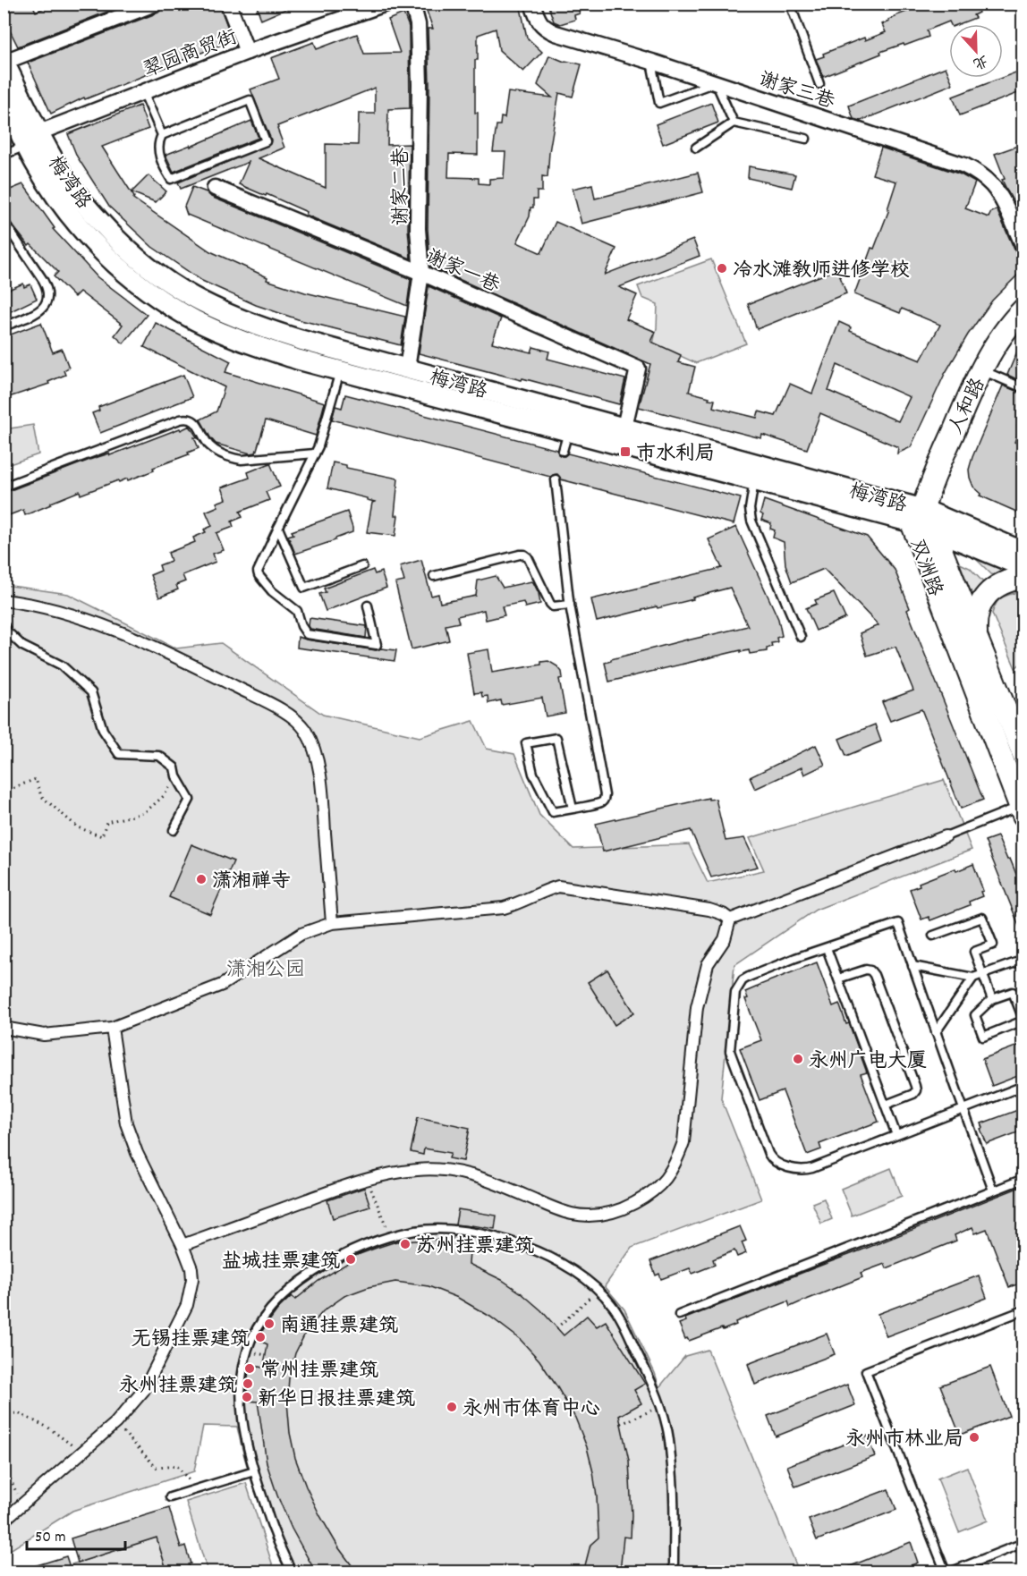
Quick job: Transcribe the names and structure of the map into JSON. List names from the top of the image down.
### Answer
{
  "streets": {
    "main road": ["人和路", "双洲路"],
    "street": [
      "翠园商贸街",
      "谢家三巷",
      "梅湾路",
      "谢家二巷",
      "谢家一巷"
    ]
  },
  "crossings": [
    ["翠园商贸街", "梅湾路"],
    ["梅湾路", "谢家二巷"],
    ["梅湾路", "谢家一巷"],
    ["梅湾路", "人和路"],
    ["梅湾路", "双洲路"],
    ["谢家二巷", "谢家一巷"],
    ["人和路", "双洲路"]
  ],
  "parks": ["潇湘公园"],
  "places": {
    "other": [
      "冷水滩教师进修学校",
      "潇湘禅寺",
      "永州广电大厦",
      "苏州挂票建筑",
      "盐城挂票建筑",
      "南通挂票建筑",
      "无锡挂票建筑",
      "常州挂票建筑",
      "永州挂票建筑",
      "新华日报挂票建筑",
      "永州市体育中心",
      "永州市林业局"
    ],
    "transit": ["市水利局"]
  },
  "scale_bar": "50 m",
  "north": "bottom"
}
